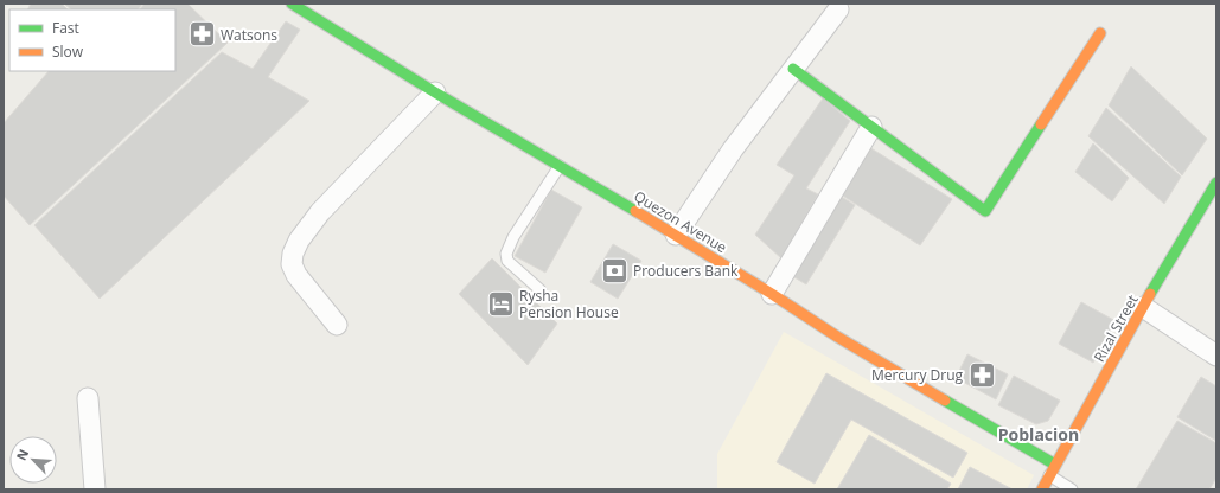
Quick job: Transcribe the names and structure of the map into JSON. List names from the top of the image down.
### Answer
{
  "streets": {
    "street": ["Quezon Avenue", "Rizal Street"]
  },
  "crossings": [
    ["Quezon Avenue", "Rizal Street"]
  ],
  "districts": ["Poblacion"],
  "places": {
    "pharmacy": ["Watsons", "Mercury Drug"],
    "bank": ["Producers Bank"],
    "hotel": ["Rysha Pension House"]
  },
  "legend": ["Fast", "Slow"],
  "north": "top left"
}
